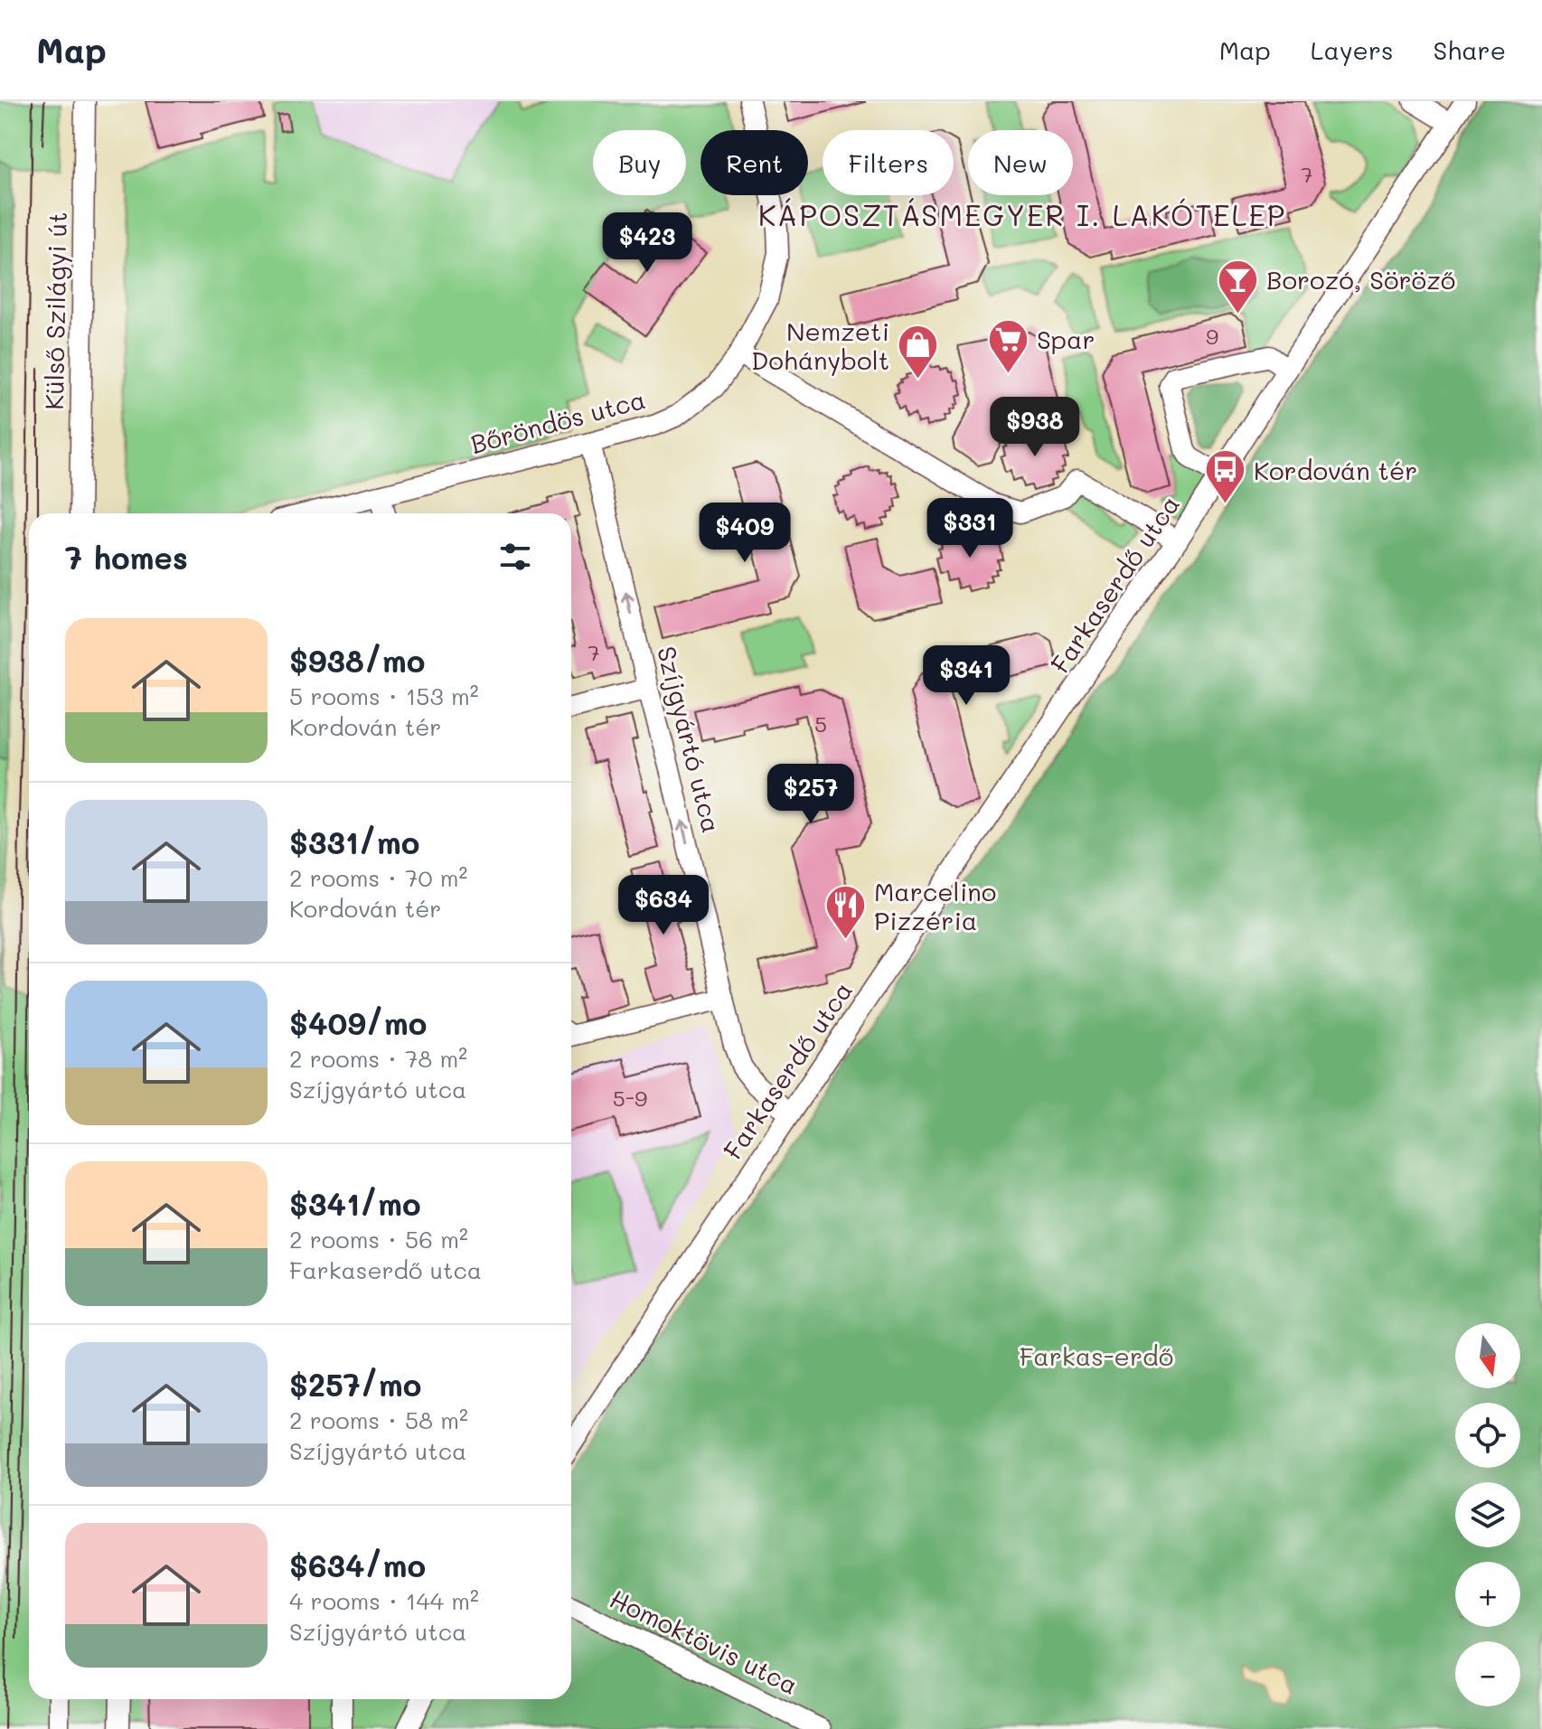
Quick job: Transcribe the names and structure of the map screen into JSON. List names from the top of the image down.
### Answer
{
  "streets": {
    "street": [
      "Külső Szilágyi út",
      "Bőröndös utca",
      "Farkaserdő utca",
      "Szíjgyártó utca",
      "Homoktövis utca"
    ]
  },
  "crossings": [
    ["Bőröndös utca", "Szíjgyártó utca"],
    ["Farkaserdő utca", "Szíjgyártó utca"]
  ],
  "one_way": ["Szíjgyártó utca"],
  "districts": ["KÁPOSZTÁSMEGYER I. LAKÓTELEP"],
  "parks": ["Farkas-erdő"],
  "places": {
    "bar": ["Borozó, Söröző"],
    "supermarket": ["Spar"],
    "shop": ["Nemzeti Dohánybolt"],
    "bus stop": ["Kordován tér"],
    "restaurant": ["Marcelino Pizzéria"]
  },
  "house_numbers": [
    "7",
    "9",
    "7",
    "5",
    "5-9"
  ],
  "north": "bottom",
  "page": {
    "header": "Map",
    "nav": ["Map", "Layers", "Share"],
    "chip": [
      "Buy",
      "Rent",
      "Filters",
      "New"
    ],
    "price": [
      "$423",
      "$938",
      "$331",
      "$409",
      "$341",
      "$257",
      "$634"
    ],
    "heading": "7 homes",
    "list": [
      {
        "name": "$938/mo",
        "note": "5 rooms · 153 m² · Kordován tér"
      },
      {
        "name": "$331/mo",
        "note": "2 rooms · 70 m² · Kordován tér"
      },
      {
        "name": "$409/mo",
        "note": "2 rooms · 78 m² · Szíjgyártó utca"
      },
      {
        "name": "$341/mo",
        "note": "2 rooms · 56 m² · Farkaserdő utca"
      },
      {
        "name": "$257/mo",
        "note": "2 rooms · 58 m² · Szíjgyártó utca"
      },
      {
        "name": "$634/mo",
        "note": "4 rooms · 144 m² · Szíjgyártó utca"
      }
    ],
    "map_buttons": ["+", "−"]
  }
}
